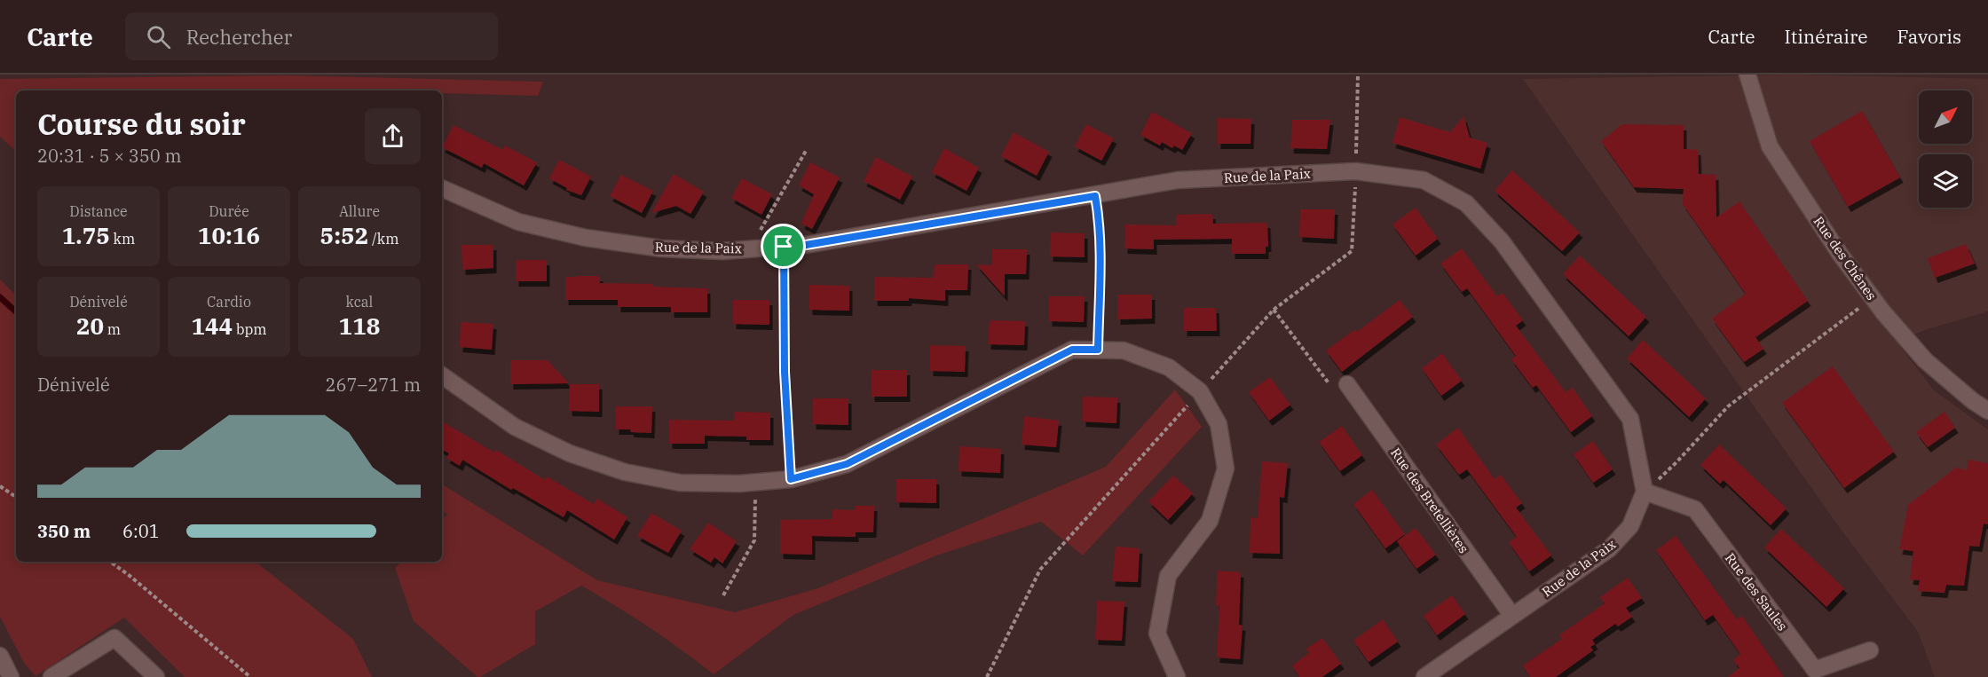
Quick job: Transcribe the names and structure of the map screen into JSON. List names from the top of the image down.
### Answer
{
  "streets": {
    "street": [
      "Rue de la Paix",
      "Rue des Chênes",
      "Rue des Bretellières",
      "Rue des Saules"
    ]
  },
  "crossings": [
    ["Rue de la Paix", "Rue des Bretellières"],
    ["Rue de la Paix", "Rue des Saules"]
  ],
  "north": "top right",
  "page": {
    "header": "Carte",
    "search": "Rechercher",
    "nav": ["Carte", "Itinéraire", "Favoris"],
    "heading": ["Course du soir", "20:31 · 5 × 350 m"],
    "stats": [
      ["Distance", "1.75 km"],
      ["Durée", "10:16"],
      ["Allure", "5:52 /km"],
      ["Dénivelé", "20 m"],
      ["Cardio", "144 bpm"],
      ["kcal", "118"]
    ],
    "chart": ["Dénivelé", "267–271 m"],
    "list": [
      {
        "name": "350 m",
        "note": "6:01"
      }
    ]
  }
}
